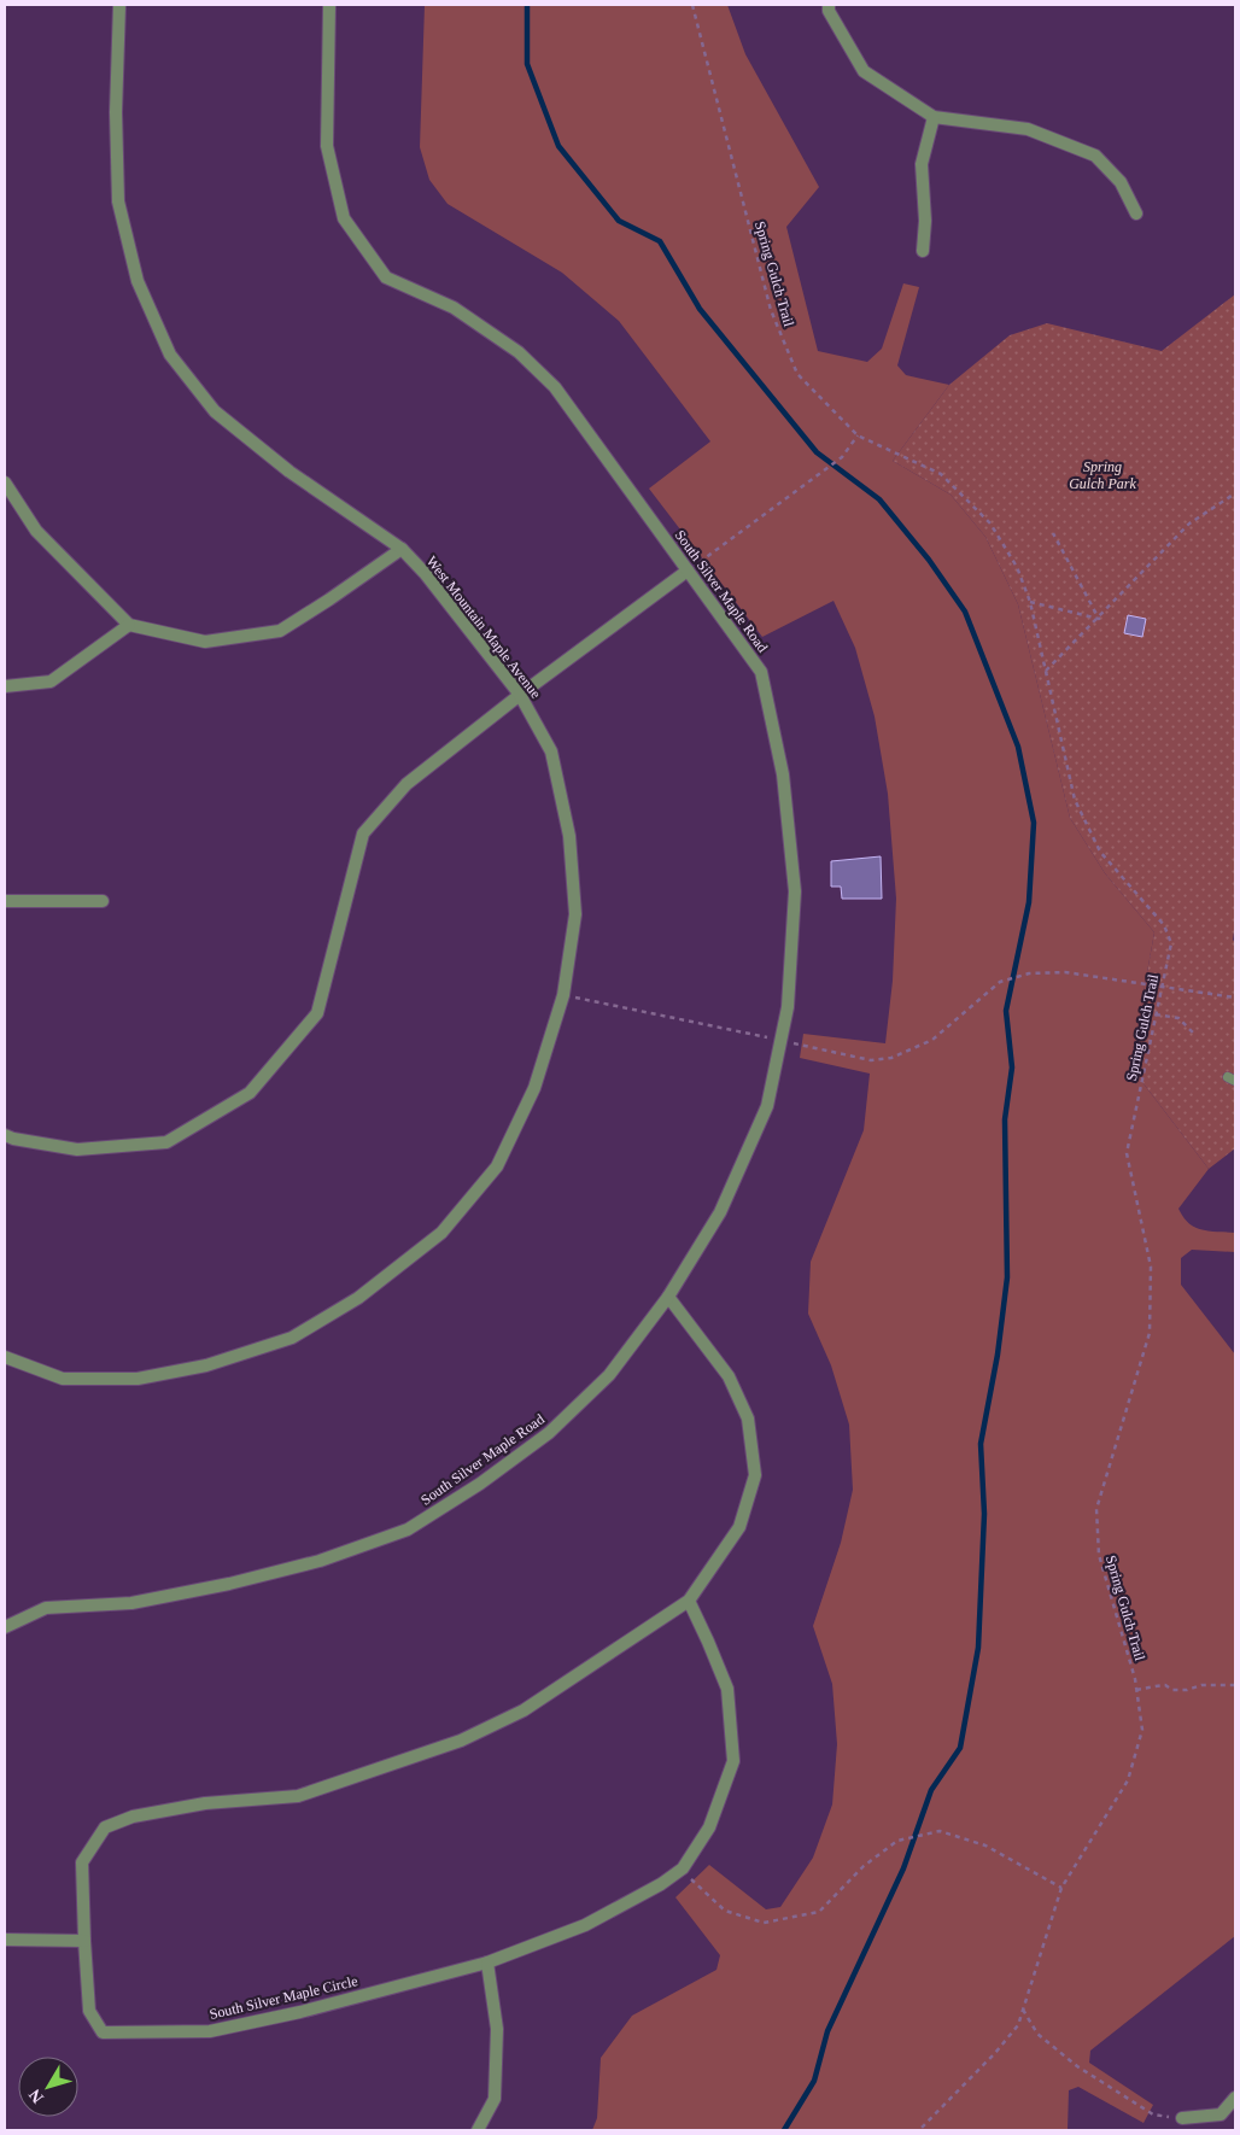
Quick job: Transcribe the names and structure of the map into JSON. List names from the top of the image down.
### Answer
{
  "streets": {
    "street": ["South Silver Maple Road", "West Mountain Maple Avenue", "South Silver Maple Circle"],
    "path": ["Spring Gulch Trail"]
  },
  "crossings": [
    ["South Silver Maple Road", "South Silver Maple Circle"]
  ],
  "parks": ["Spring Gulch Park"],
  "north": "bottom left"
}
